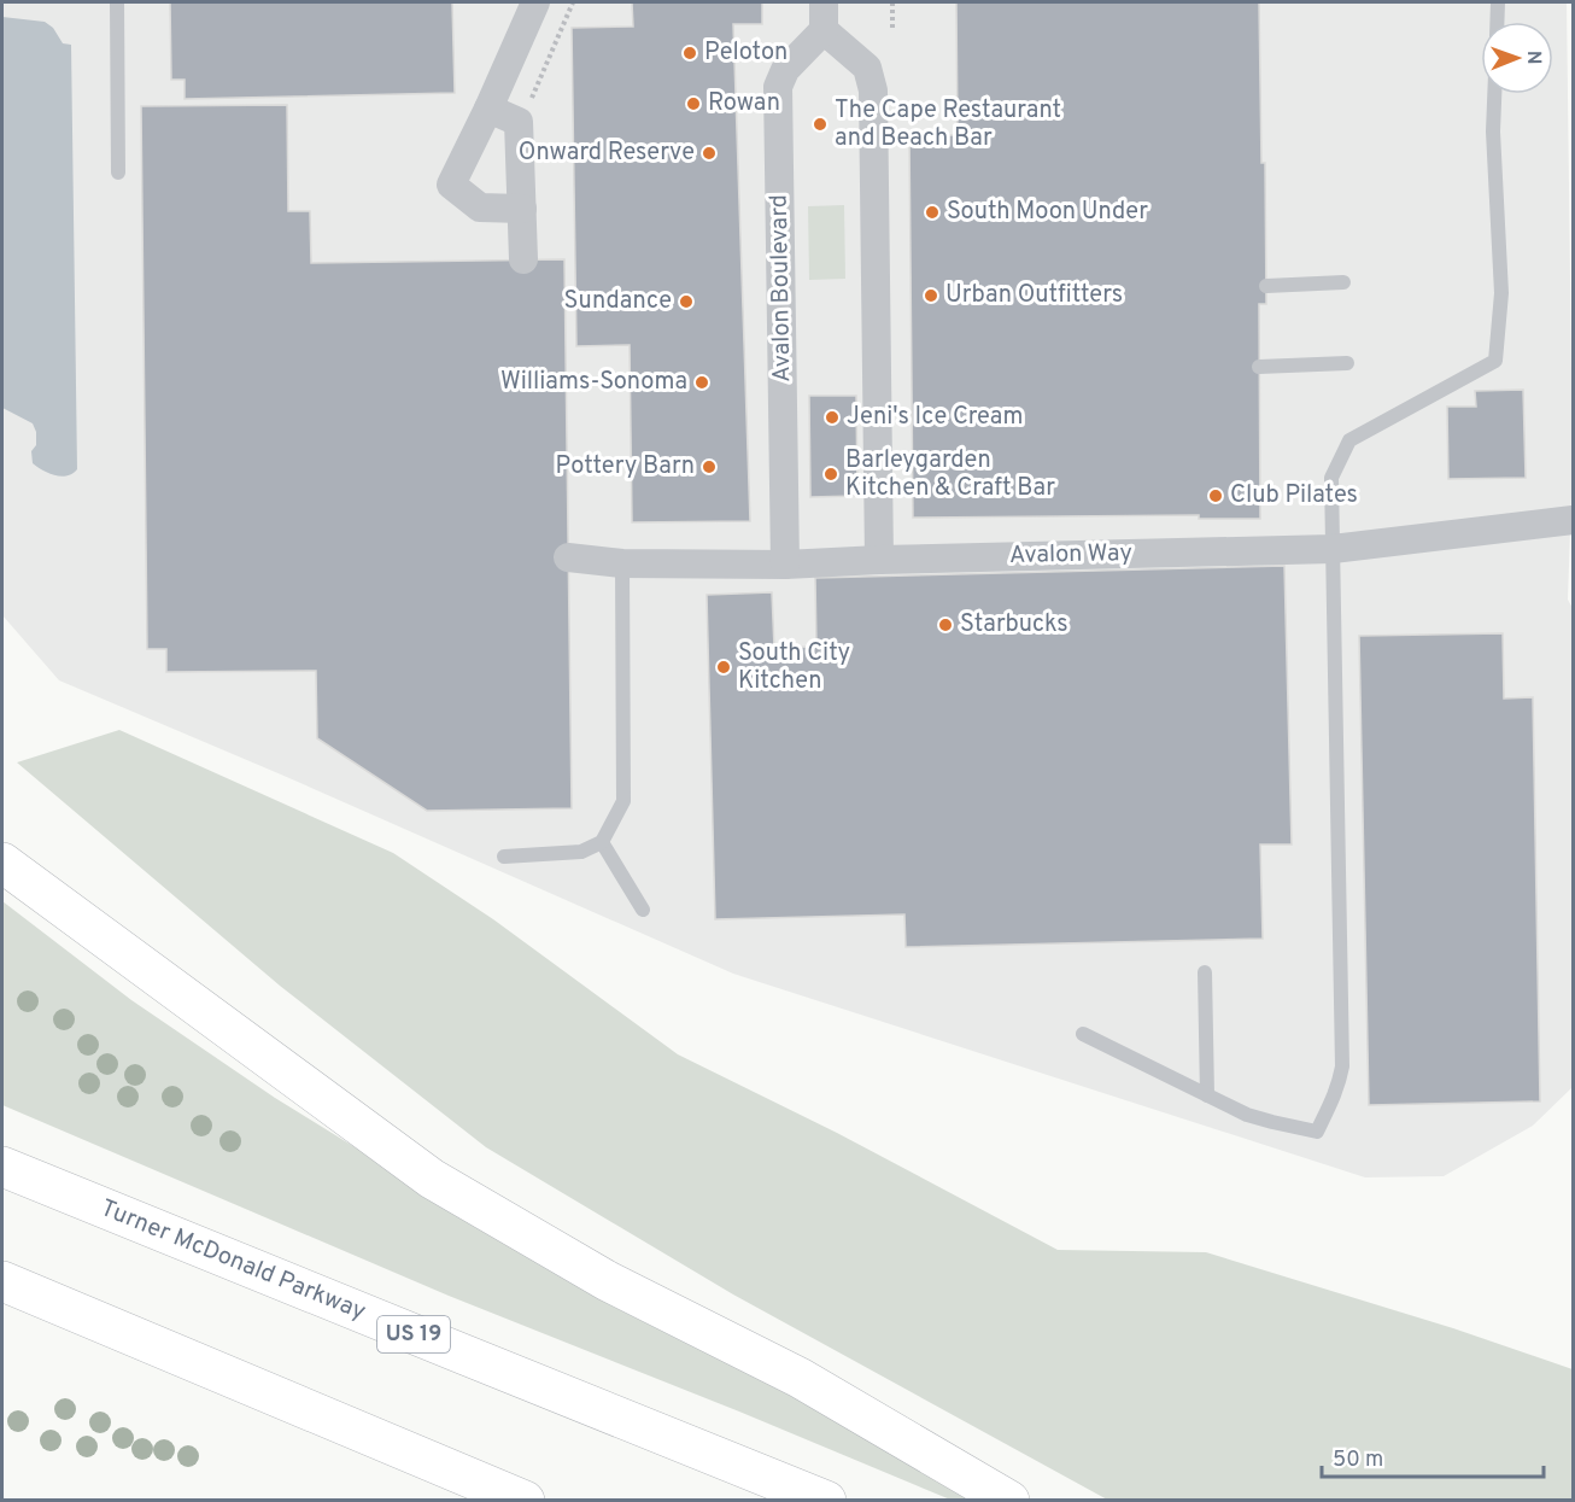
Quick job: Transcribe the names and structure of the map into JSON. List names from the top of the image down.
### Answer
{
  "streets": {
    "highway": ["Turner McDonald Parkway", "US 19"],
    "street": ["Avalon Boulevard", "Avalon Way"]
  },
  "crossings": [
    ["Avalon Boulevard", "Avalon Way"]
  ],
  "places": [
    "Peloton",
    "Rowan",
    "The Cape Restaurant and Beach Bar",
    "Onward Reserve",
    "South Moon Under",
    "Urban Outfitters",
    "Sundance",
    "Williams-Sonoma",
    "Jeni's Ice Cream",
    "Pottery Barn",
    "Barleygarden Kitchen & Craft Bar",
    "Club Pilates",
    "Starbucks",
    "South City Kitchen"
  ],
  "scale_bar": "50 m",
  "north": "right"
}
